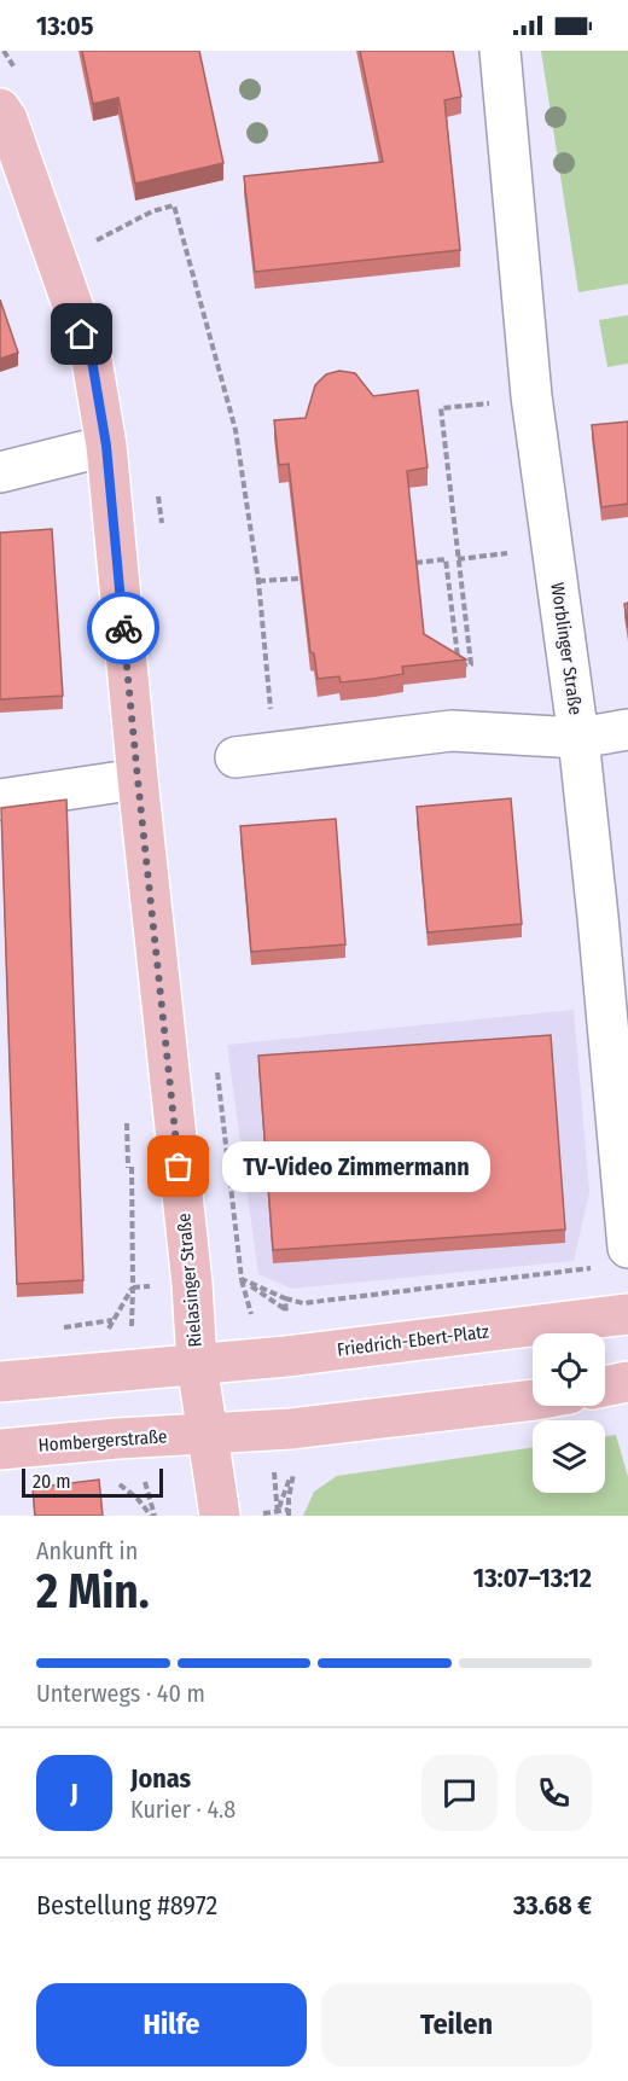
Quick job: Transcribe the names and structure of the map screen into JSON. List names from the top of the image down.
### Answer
{
  "streets": {
    "main road": ["Rielasinger Straße", "Friedrich-Ebert-Platz", "Hombergerstraße"],
    "street": ["Worblinger Straße"]
  },
  "crossings": [
    ["Rielasinger Straße", "Friedrich-Ebert-Platz"],
    ["Rielasinger Straße", "Hombergerstraße"]
  ],
  "places": ["TV-Video Zimmermann"],
  "scale_bar": "20 m",
  "page": {
    "status": "13:05",
    "bubble": "TV-Video Zimmermann",
    "scale": "20 m",
    "heading": ["2 Min.", "Ankunft in", "13:07–13:12"],
    "panel": [
      "Jonas",
      "Kurier · 4.8",
      "Bestellung #8972",
      "33.68 €"
    ],
    "bar": "Unterwegs · 40 m",
    "round": "J",
    "buttons": ["Hilfe", "Teilen"]
  }
}
